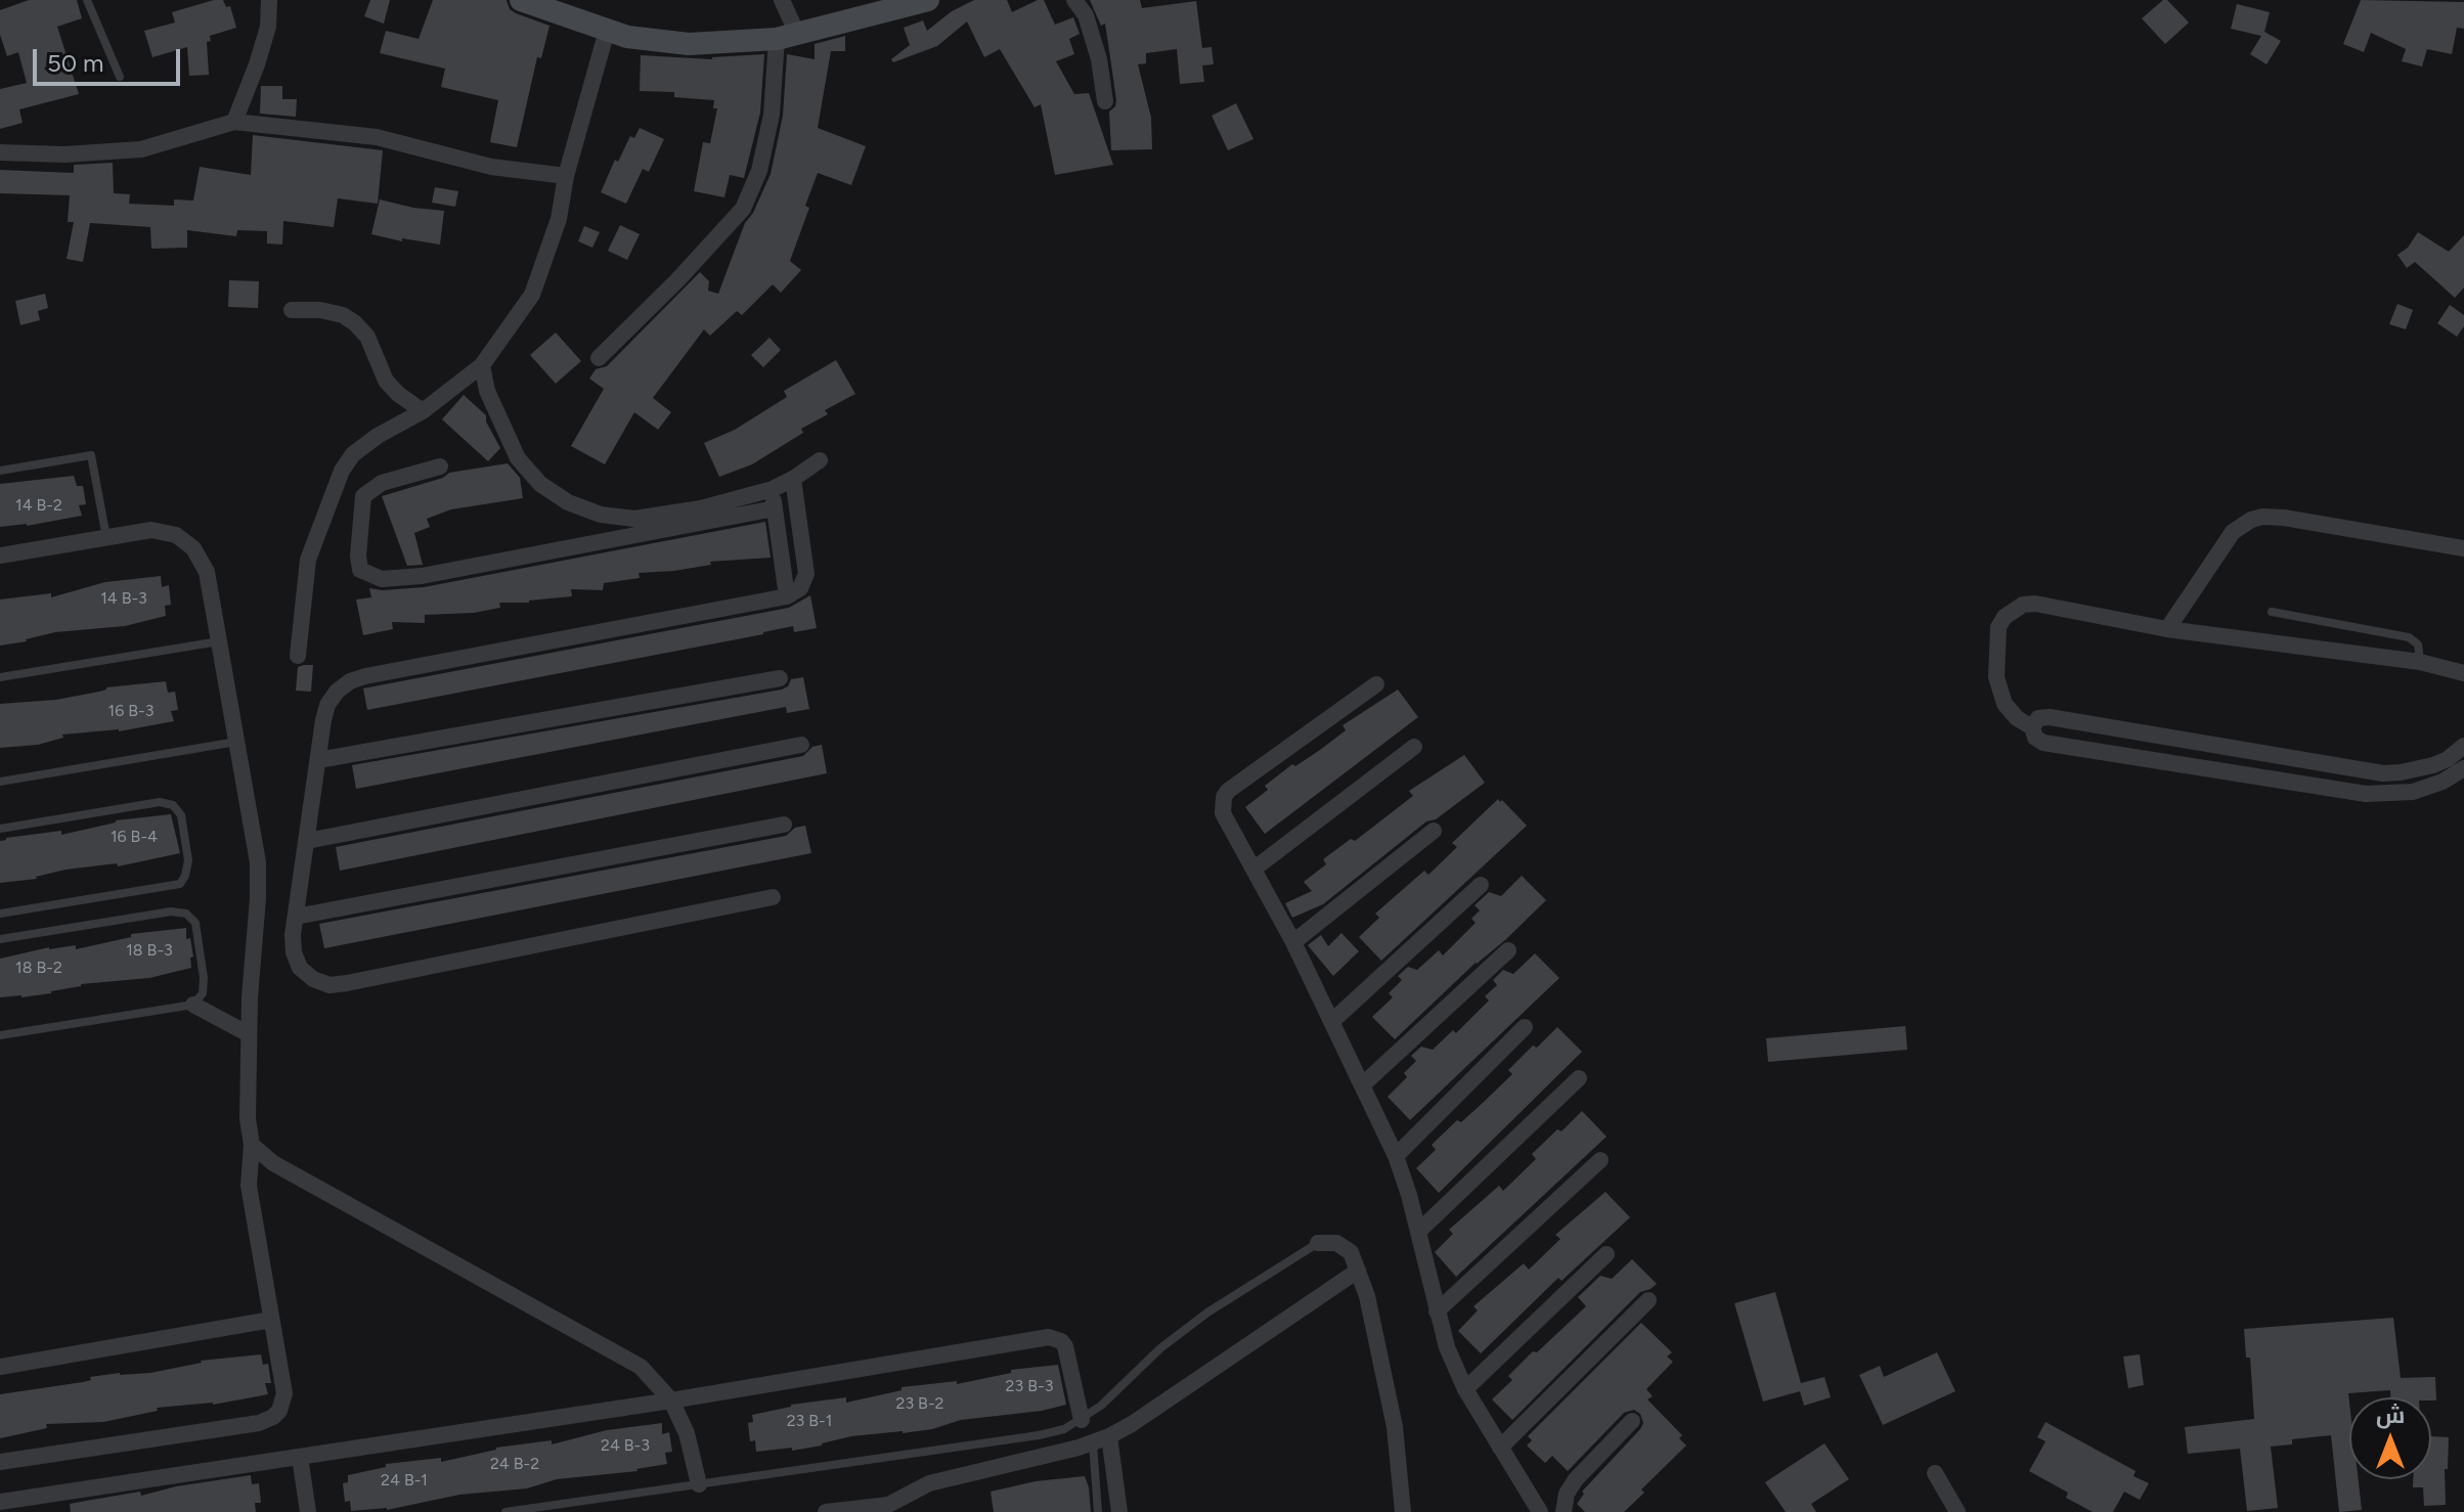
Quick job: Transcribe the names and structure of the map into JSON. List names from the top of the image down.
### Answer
{
  "house_numbers": [
    "14 B-2",
    "14 B-3",
    "16 B-3",
    "16 B-4",
    "18 B-3",
    "18 B-2",
    "23 B-3",
    "23 B-2",
    "23 B-1",
    "24 B-3",
    "24 B-2",
    "24 B-1"
  ],
  "scale_bar": "50 m",
  "north": "top"
}
